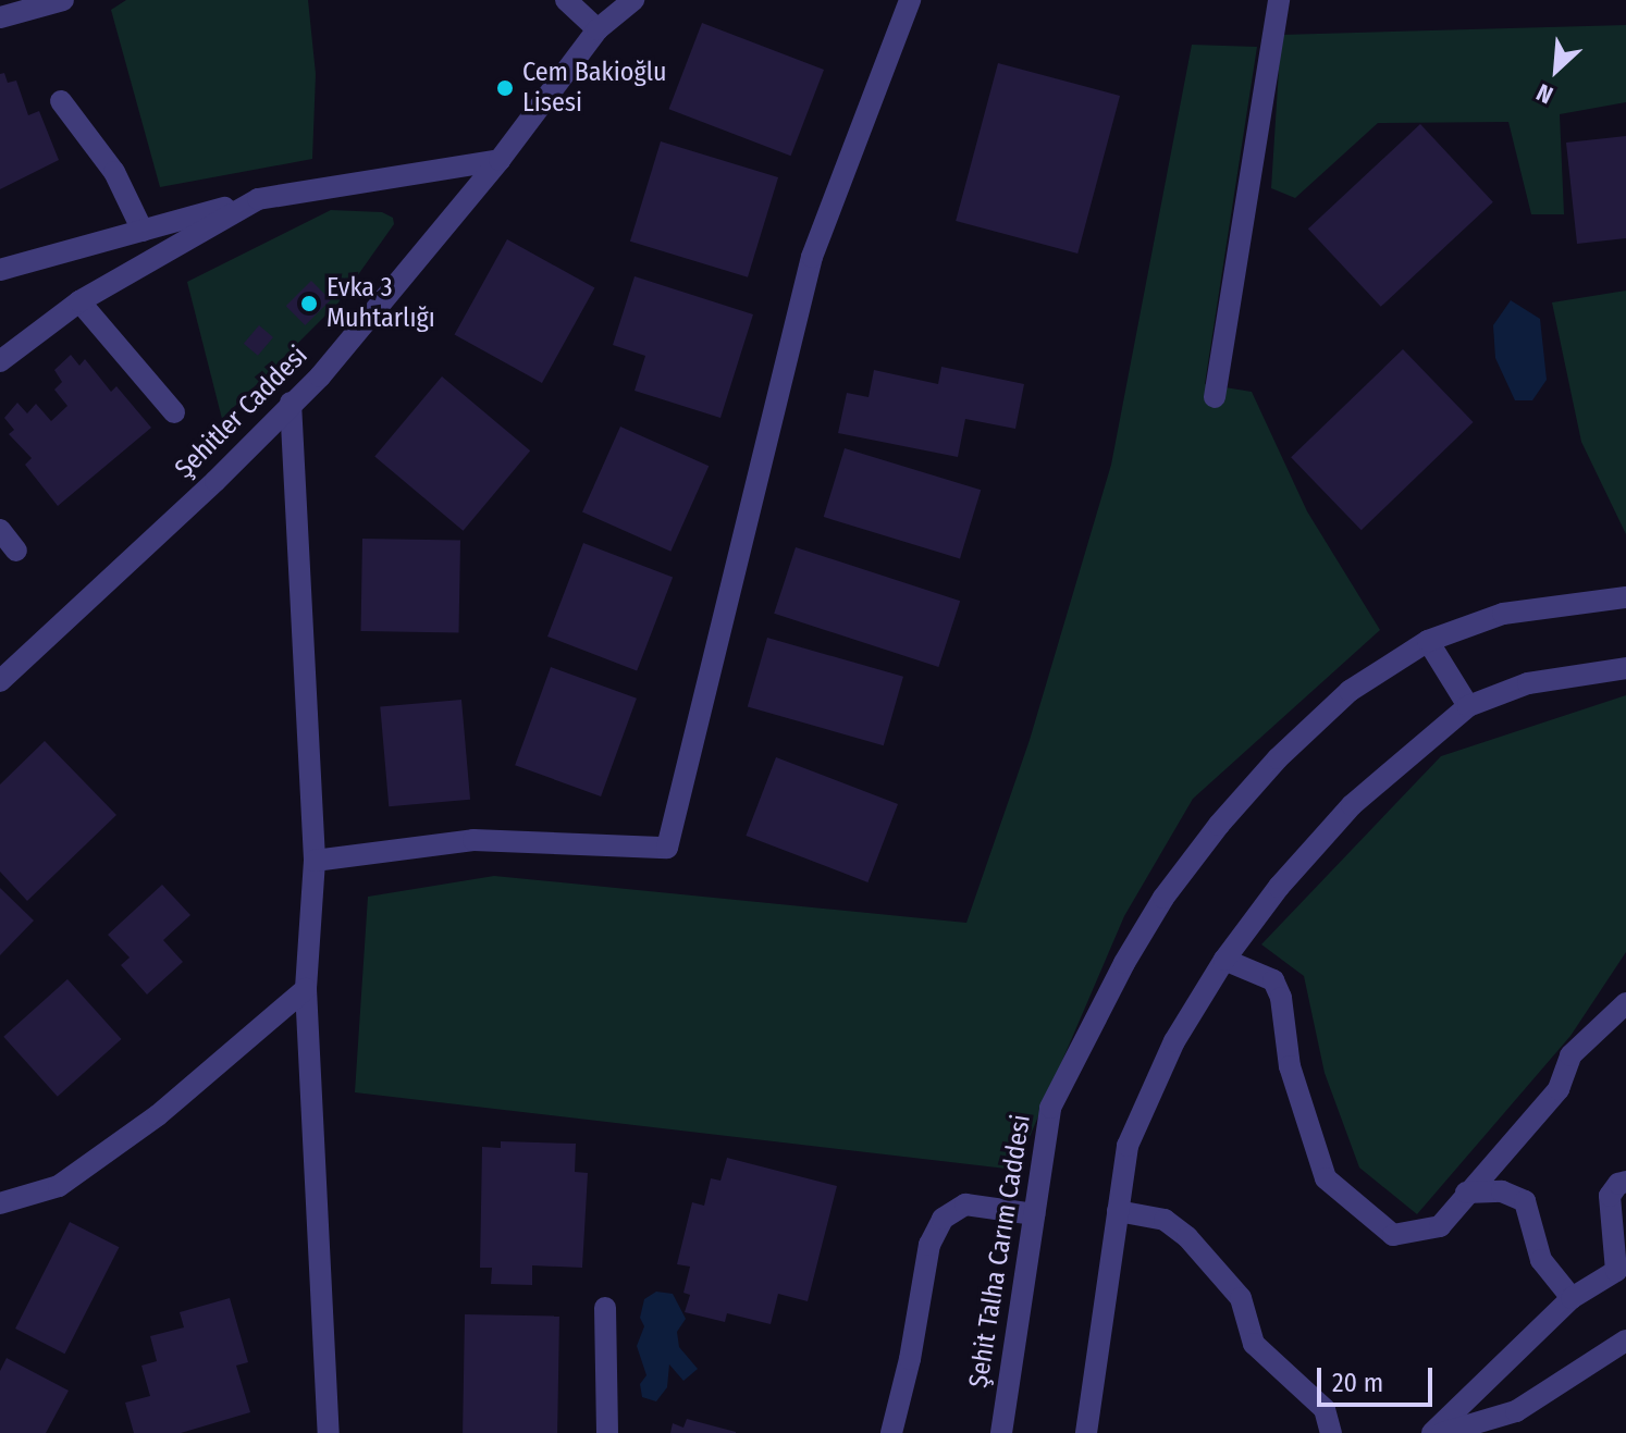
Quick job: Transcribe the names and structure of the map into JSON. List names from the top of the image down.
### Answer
{
  "streets": {
    "street": ["Şehitler Caddesi", "Şehit Talha Carım Caddesi"]
  },
  "places": ["Cem Bakioğlu Lisesi", "Evka 3 Muhtarlığı"],
  "scale_bar": "20 m",
  "north": "bottom left"
}
